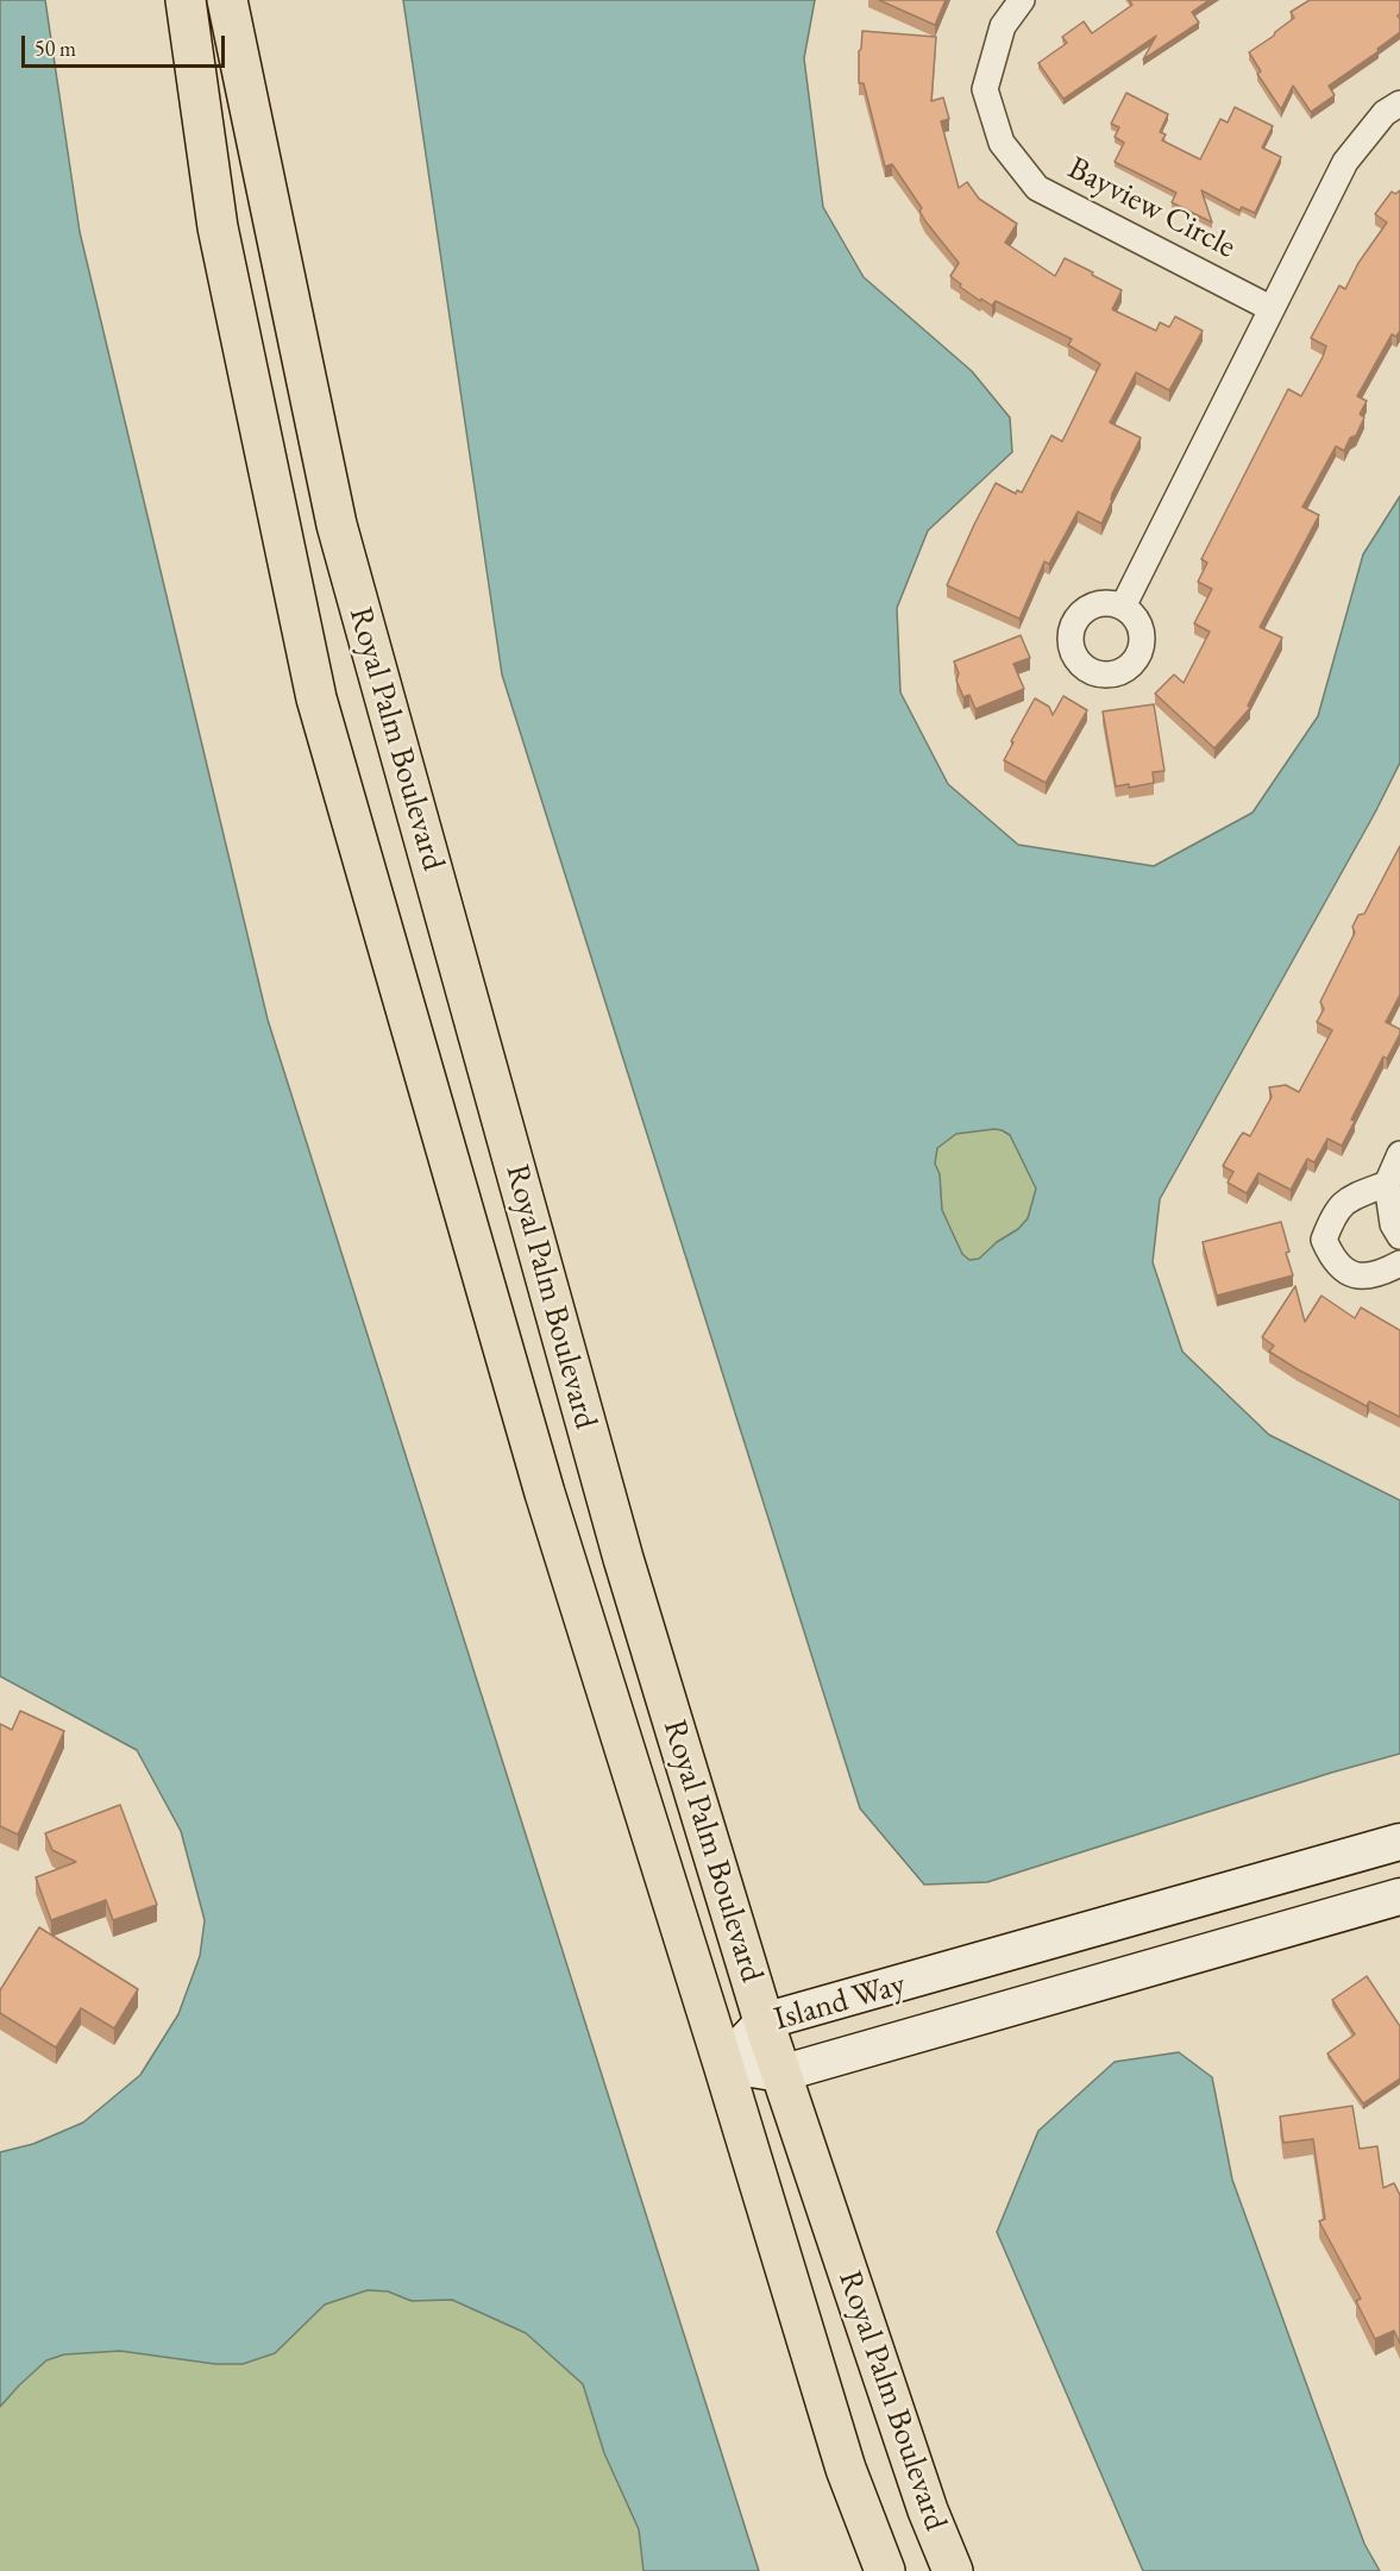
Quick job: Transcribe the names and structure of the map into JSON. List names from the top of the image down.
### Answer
{
  "streets": {
    "main road": ["Royal Palm Boulevard"],
    "street": ["Bayview Circle", "Island Way"]
  },
  "crossings": [
    ["Royal Palm Boulevard", "Island Way"]
  ],
  "scale_bar": "50 m"
}
